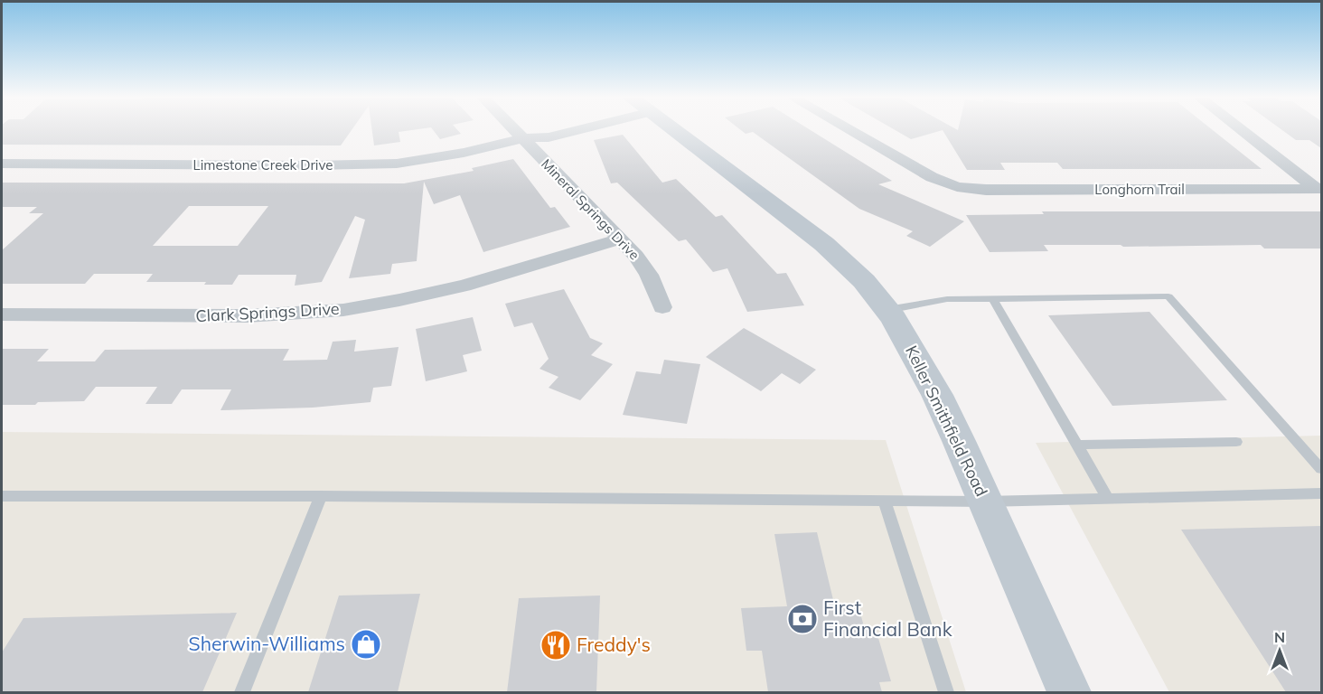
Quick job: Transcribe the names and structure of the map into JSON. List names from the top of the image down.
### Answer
{
  "streets": {
    "main road": ["Keller Smithfield Road"],
    "street": [
      "Limestone Creek Drive",
      "Longhorn Trail",
      "Mineral Springs Drive",
      "Clark Springs Drive"
    ]
  },
  "crossings": [
    ["Limestone Creek Drive", "Mineral Springs Drive"],
    ["Mineral Springs Drive", "Clark Springs Drive"]
  ],
  "places": {
    "bank": ["First Financial Bank"],
    "shop": ["Sherwin-Williams"],
    "restaurant": ["Freddy's"]
  },
  "north": "top"
}
